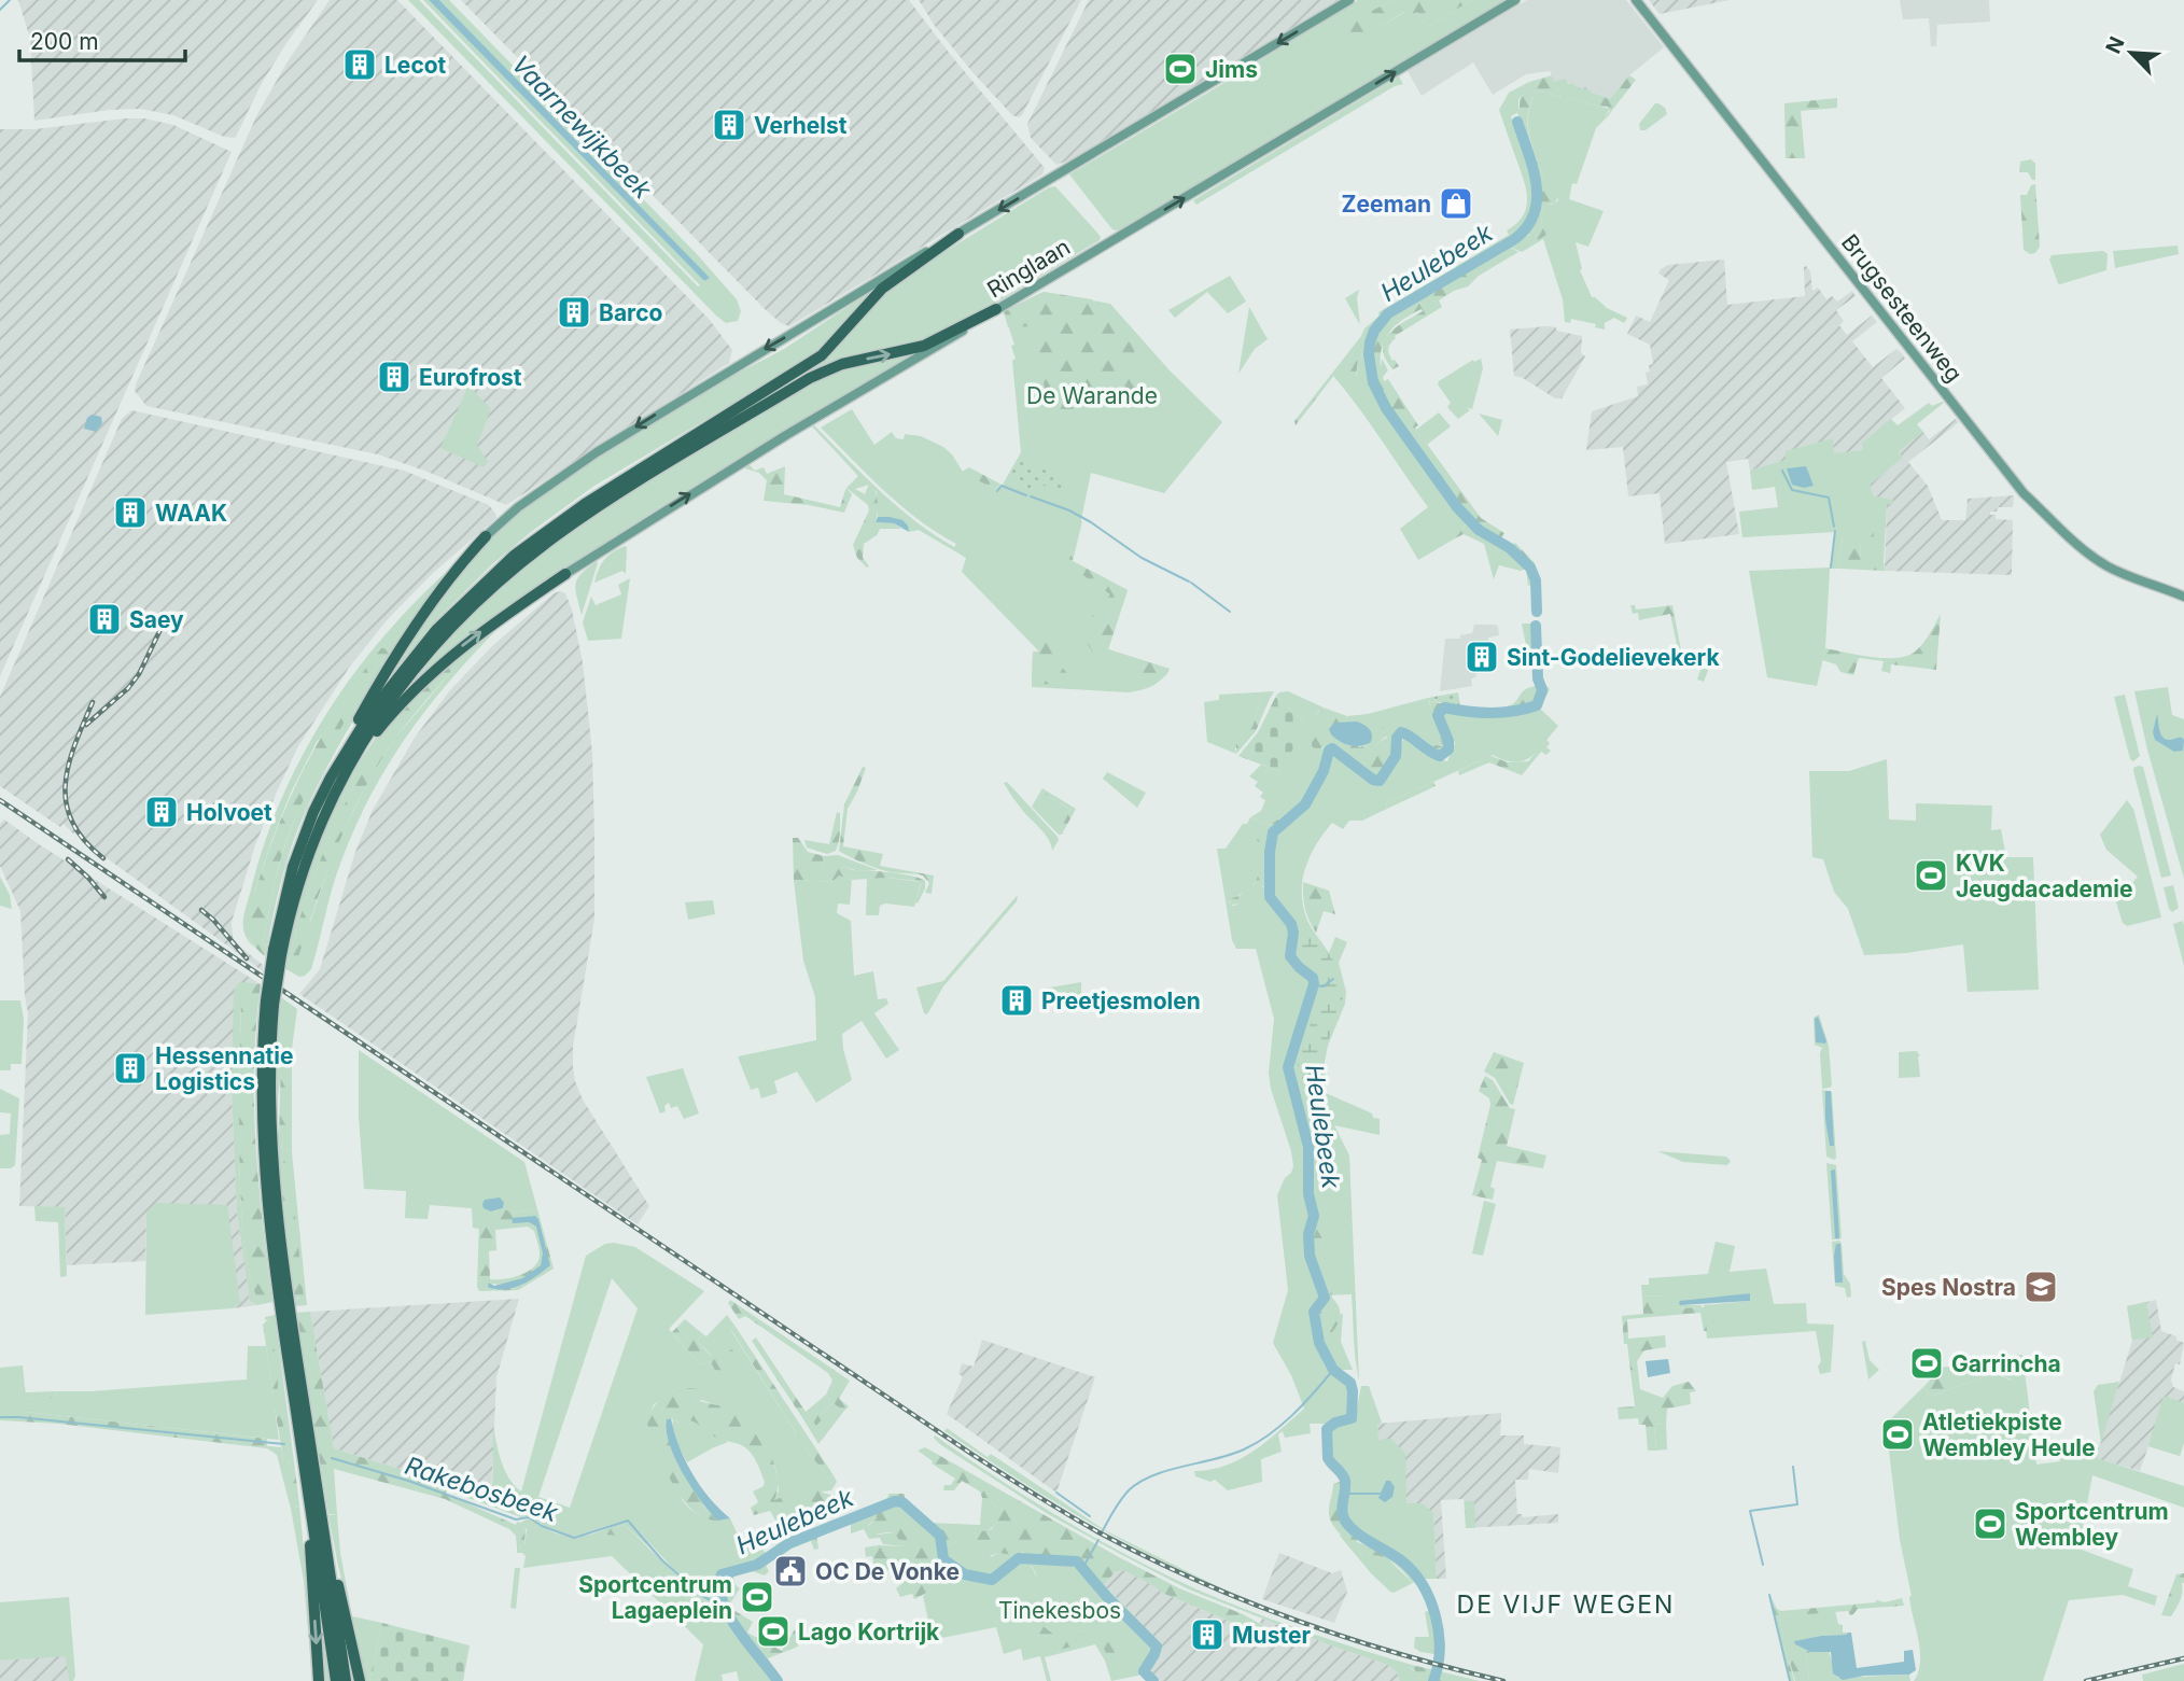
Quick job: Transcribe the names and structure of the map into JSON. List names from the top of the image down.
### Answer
{
  "streets": {
    "main road": ["Ringlaan", "Brugsesteenweg"]
  },
  "one_way": ["Ringlaan"],
  "districts": ["DE VIJF WEGEN"],
  "water": ["Vaarnewijkbeek", "Heulebeek", "Rakebosbeek"],
  "parks": ["De Warande", "Tinekesbos"],
  "places": {
    "building": [
      "Lecot",
      "Verhelst",
      "Barco",
      "Eurofrost",
      "WAAK",
      "Saey",
      "Sint-Godelievekerk",
      "Holvoet",
      "Preetjesmolen",
      "Hessennatie Logistics",
      "Muster"
    ],
    "sports": [
      "Jims",
      "KVK Jeugdacademie",
      "Garrincha",
      "Atletiekpiste Wembley Heule",
      "Sportcentrum Wembley",
      "Sportcentrum Lagaeplein",
      "Lago Kortrijk"
    ],
    "shop": ["Zeeman"],
    "school or university": ["Spes Nostra"],
    "public building": ["OC De Vonke"]
  },
  "scale_bar": "200 m",
  "north": "top left"
}
